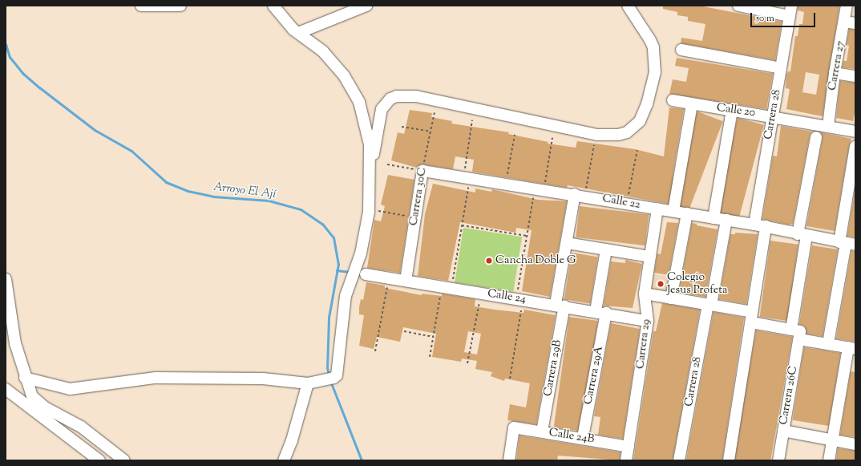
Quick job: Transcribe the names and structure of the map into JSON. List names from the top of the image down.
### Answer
{
  "streets": {
    "street": [
      "Carrera 27",
      "Calle 20",
      "Carrera 28",
      "Carrera 30C",
      "Calle 22",
      "Calle 24",
      "Carrera 29",
      "Carrera 29B",
      "Carrera 29A",
      "Carrera 26C",
      "Calle 24B"
    ]
  },
  "crossings": [
    ["Carrera 27", "Calle 20"],
    ["Calle 20", "Carrera 28"],
    ["Carrera 28", "Calle 22"],
    ["Carrera 30C", "Calle 22"],
    ["Carrera 30C", "Calle 24"],
    ["Calle 22", "Carrera 29"],
    ["Calle 22", "Carrera 29B"],
    ["Calle 22", "Carrera 26C"],
    ["Calle 24", "Carrera 29"],
    ["Calle 24", "Carrera 29B"],
    ["Calle 24", "Carrera 29A"],
    ["Carrera 29", "Calle 24B"],
    ["Carrera 29B", "Calle 24B"],
    ["Carrera 29A", "Calle 24B"]
  ],
  "water": ["Arroyo El Ají"],
  "places": ["Cancha Doble G", "Colegio Jesus Profeta"],
  "scale_bar": "50 m"
}
